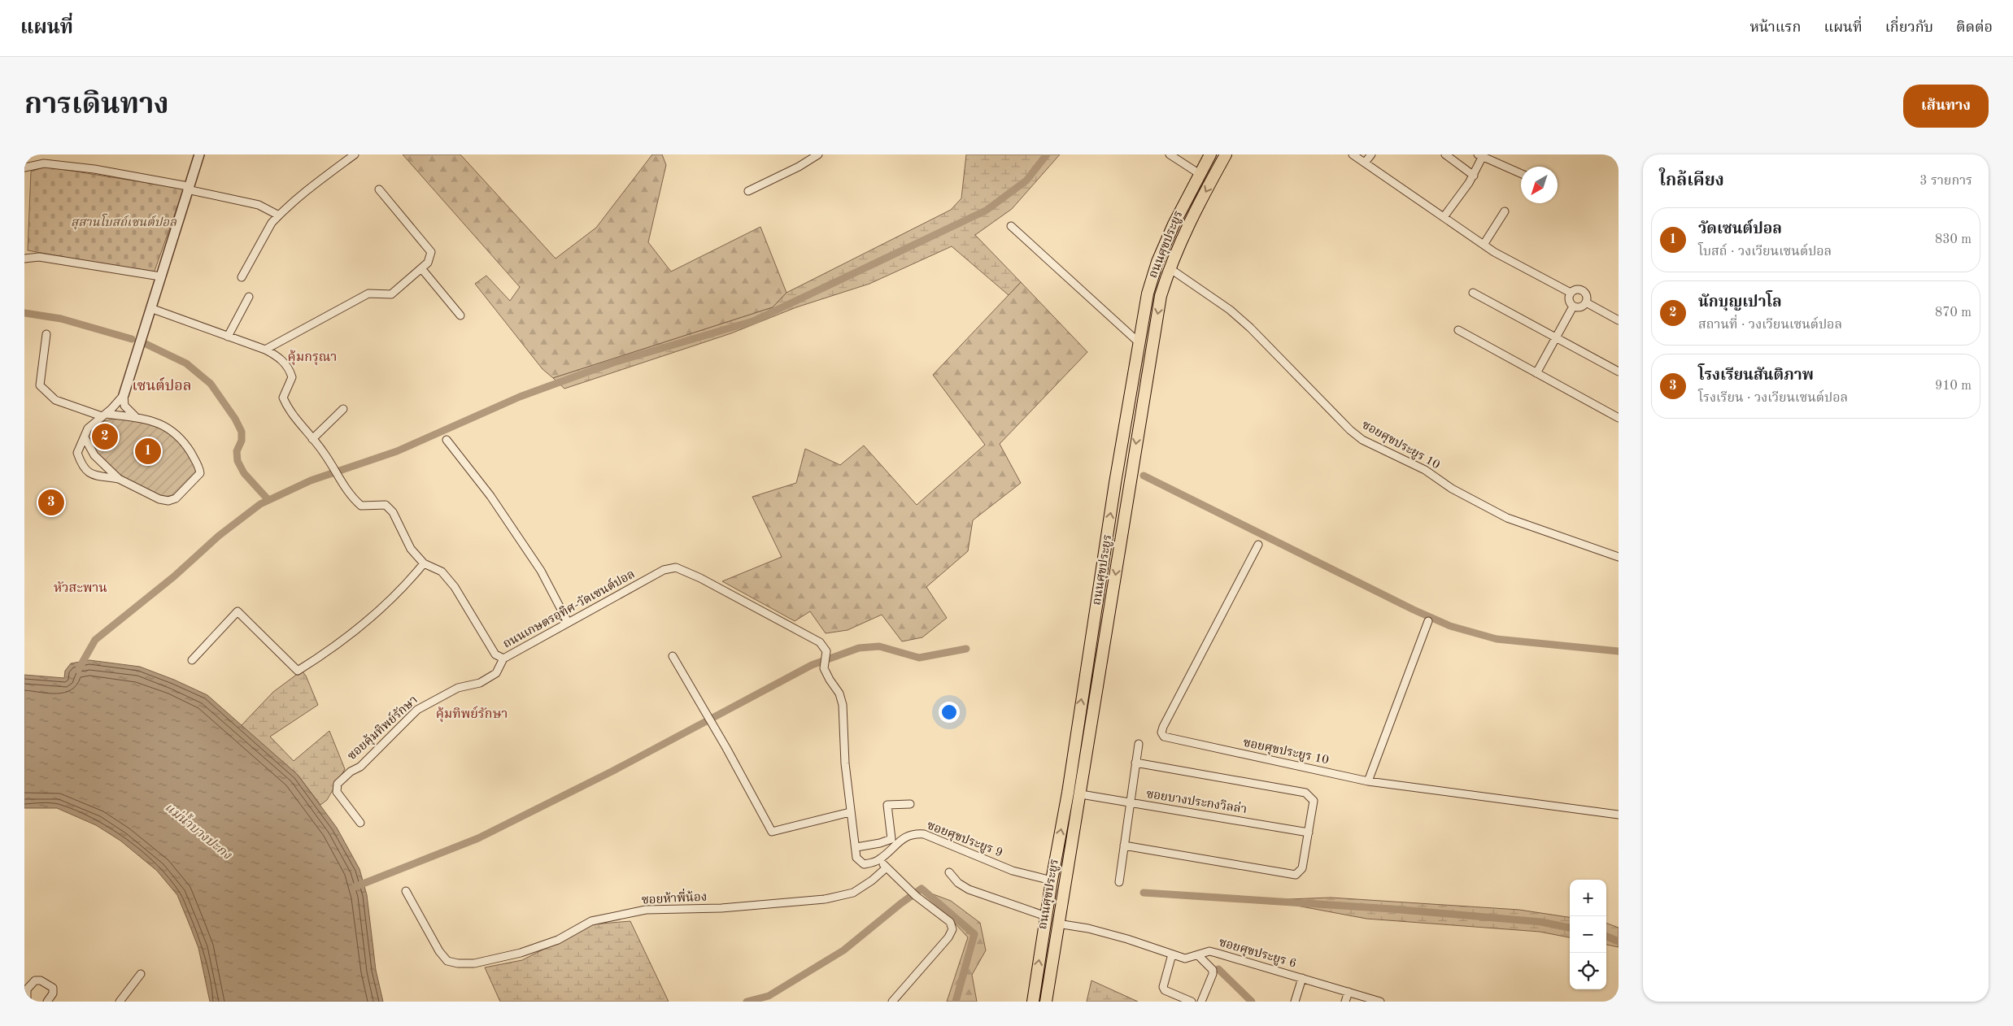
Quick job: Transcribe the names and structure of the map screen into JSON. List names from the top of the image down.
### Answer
{
  "streets": {
    "main road": ["ถนนศุขประยูร"],
    "street": [
      "ซอยศุขประยูร 10",
      "ถนนเกษตรอุทิศ-วัดเซนต์ปอล",
      "ซอยคุ้มทิพย์รักษา",
      "ซอยบางประกงวิลล่า",
      "ซอยศุขประยูร 9",
      "ซอยห้าพี่น้อง",
      "ซอยศุขประยูร 6"
    ]
  },
  "crossings": [
    ["ถนนศุขประยูร", "ซอยศุขประยูร 10"],
    ["ถนนศุขประยูร", "ซอยบางประกงวิลล่า"],
    ["ถนนศุขประยูร", "ซอยศุขประยูร 9"],
    ["ถนนศุขประยูร", "ซอยศุขประยูร 6"],
    ["ถนนเกษตรอุทิศ-วัดเซนต์ปอล", "ซอยคุ้มทิพย์รักษา"],
    ["ถนนเกษตรอุทิศ-วัดเซนต์ปอล", "ซอยศุขประยูร 9"]
  ],
  "districts": [
    "คุ้มกรุณา",
    "เซนต์ปอล",
    "หัวสะพาน",
    "คุ้มทิพย์รักษา"
  ],
  "water": ["แม่น้ำบางปะกง"],
  "parks": ["สุสานโบสถ์เซนต์ปอล"],
  "north": "bottom left",
  "page": {
    "header": "แผนที่",
    "nav": [
      "หน้าแรก",
      "แผนที่",
      "เกี่ยวกับ",
      "ติดต่อ"
    ],
    "title": "การเดินทาง",
    "buttons": "เส้นทาง",
    "heading": ["ใกล้เคียง", "3 รายการ"],
    "list": [
      {
        "mark": "1",
        "name": "วัดเซนต์ปอล",
        "note": "โบสถ์ · วงเวียนเซนต์ปอล",
        "value": "830 m"
      },
      {
        "mark": "2",
        "name": "นักบุญเปาโล",
        "note": "สถานที่ · วงเวียนเซนต์ปอล",
        "value": "870 m"
      },
      {
        "mark": "3",
        "name": "โรงเรียนสันติภาพ",
        "note": "โรงเรียน · วงเวียนเซนต์ปอล",
        "value": "910 m"
      }
    ],
    "pins": ["2", "1", "3"],
    "map_buttons": ["+", "−"]
  }
}
